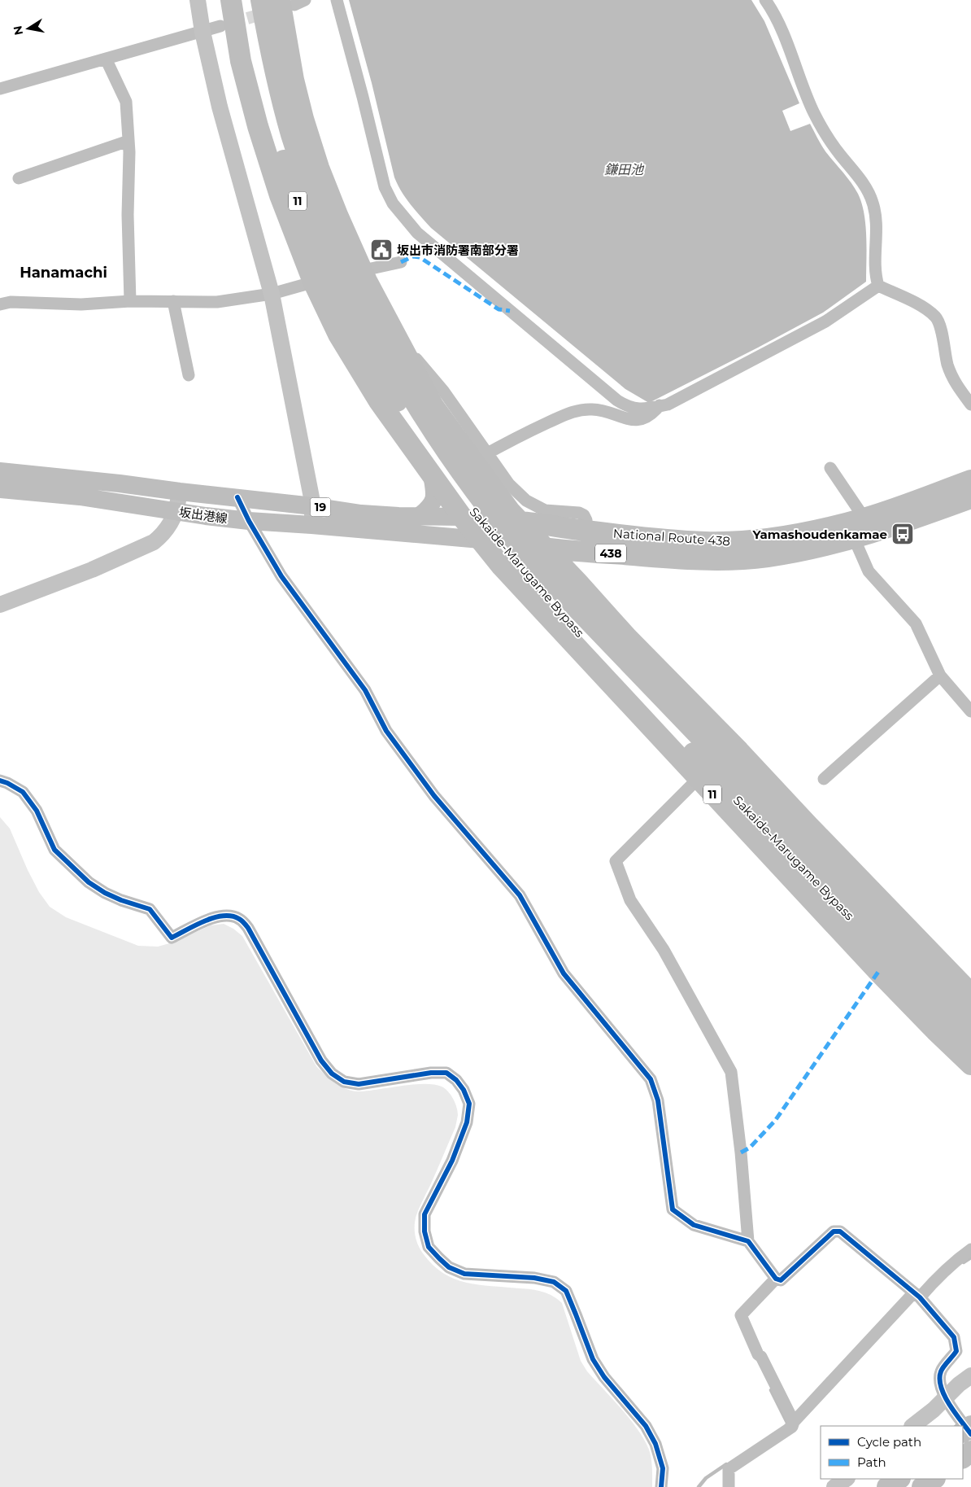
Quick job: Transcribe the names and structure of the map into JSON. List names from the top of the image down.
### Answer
{
  "streets": {
    "highway": [
      "11",
      "National Route 438",
      "438",
      "Sakaide-Marugame Bypass"
    ],
    "main road": ["19", "坂出港線"]
  },
  "crossings": [
    ["11", "坂出港線"],
    ["11", "National Route 438"],
    ["坂出港線", "National Route 438"]
  ],
  "districts": ["Hanamachi"],
  "water": ["鎌田池"],
  "places": {
    "public building": ["坂出市消防署南部分署"],
    "bus stop": ["Yamashoudenkamae"]
  },
  "legend": ["Cycle path", "Path"],
  "north": "left"
}
